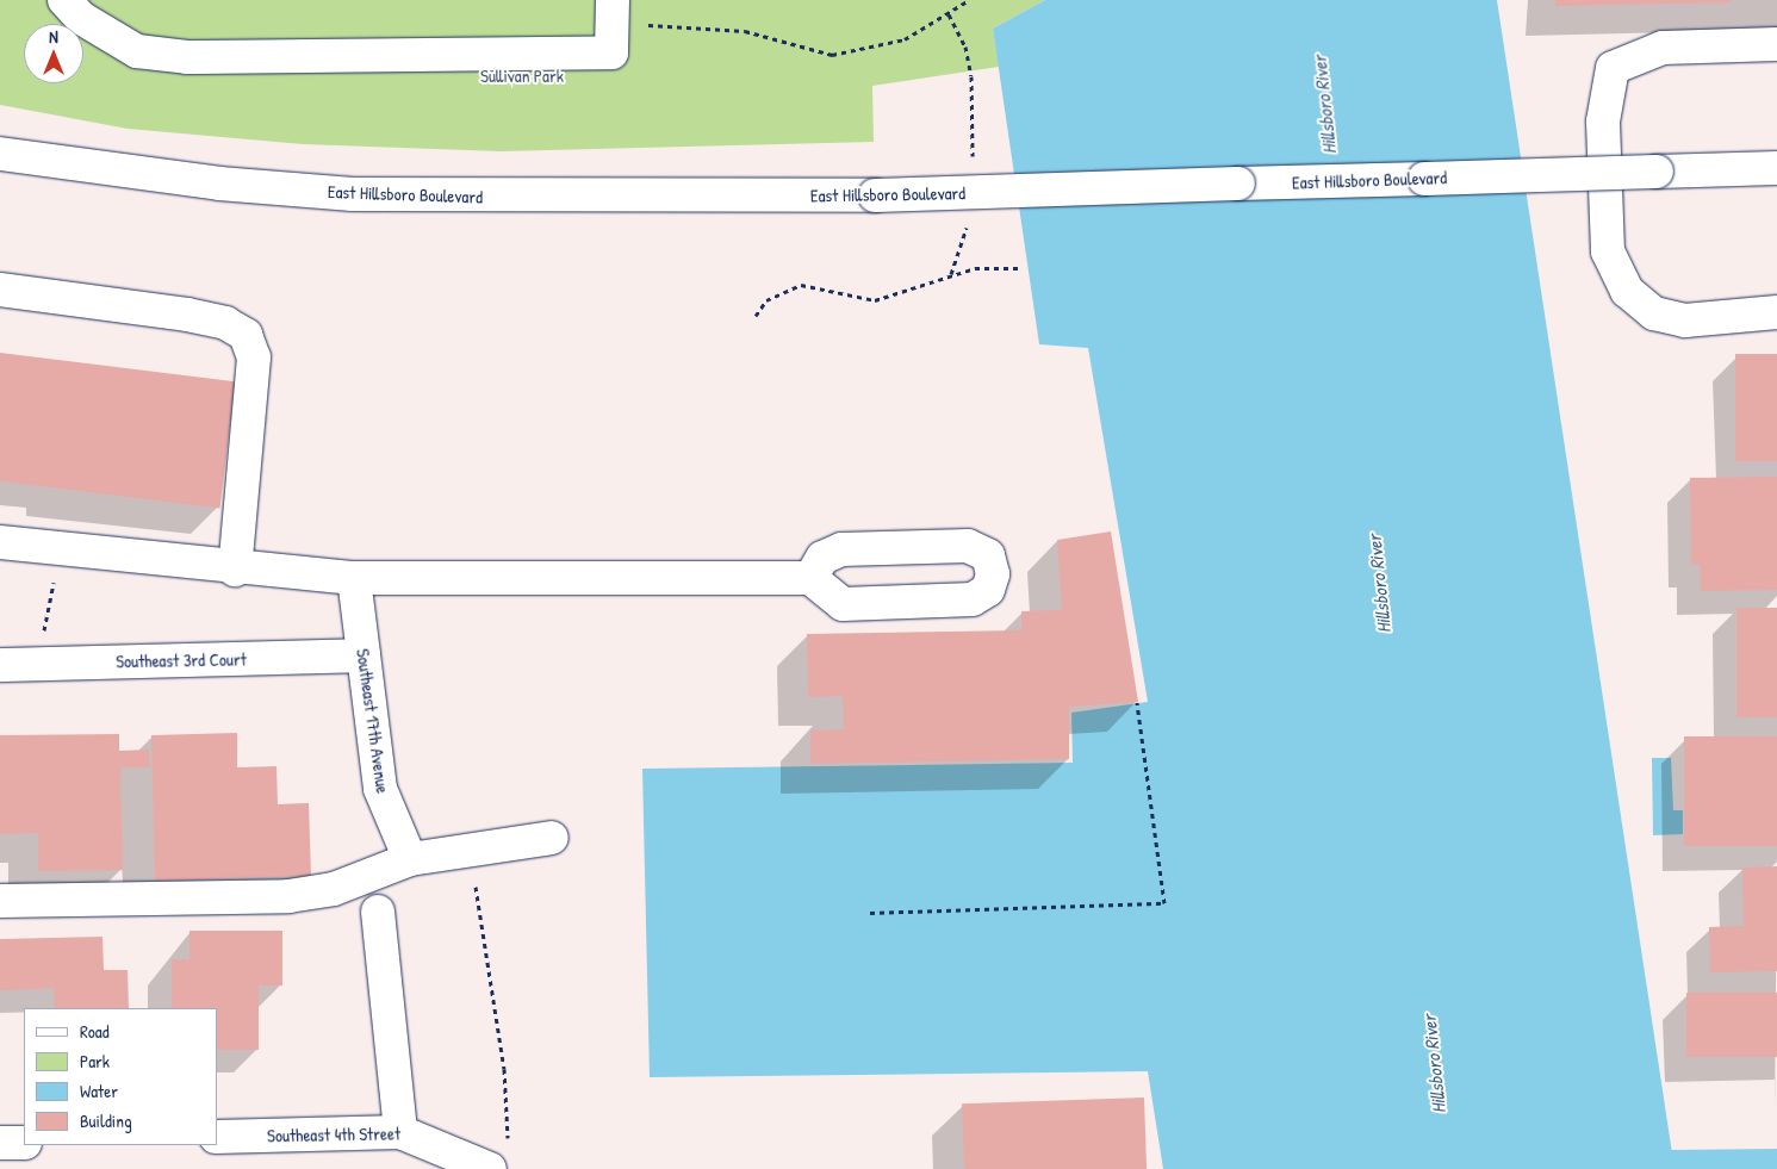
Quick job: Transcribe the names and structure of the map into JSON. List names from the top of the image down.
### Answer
{
  "streets": {
    "main road": [
      "East Hillsboro Boulevard",
      "Southeast 3rd Court",
      "Southeast 17th Avenue",
      "Southeast 4th Street"
    ]
  },
  "crossings": [
    ["Southeast 3rd Court", "Southeast 17th Avenue"]
  ],
  "water": ["Hillsboro River"],
  "parks": ["Sullivan Park"],
  "legend": [
    "Road",
    "Park",
    "Water",
    "Building"
  ],
  "north": "top"
}
